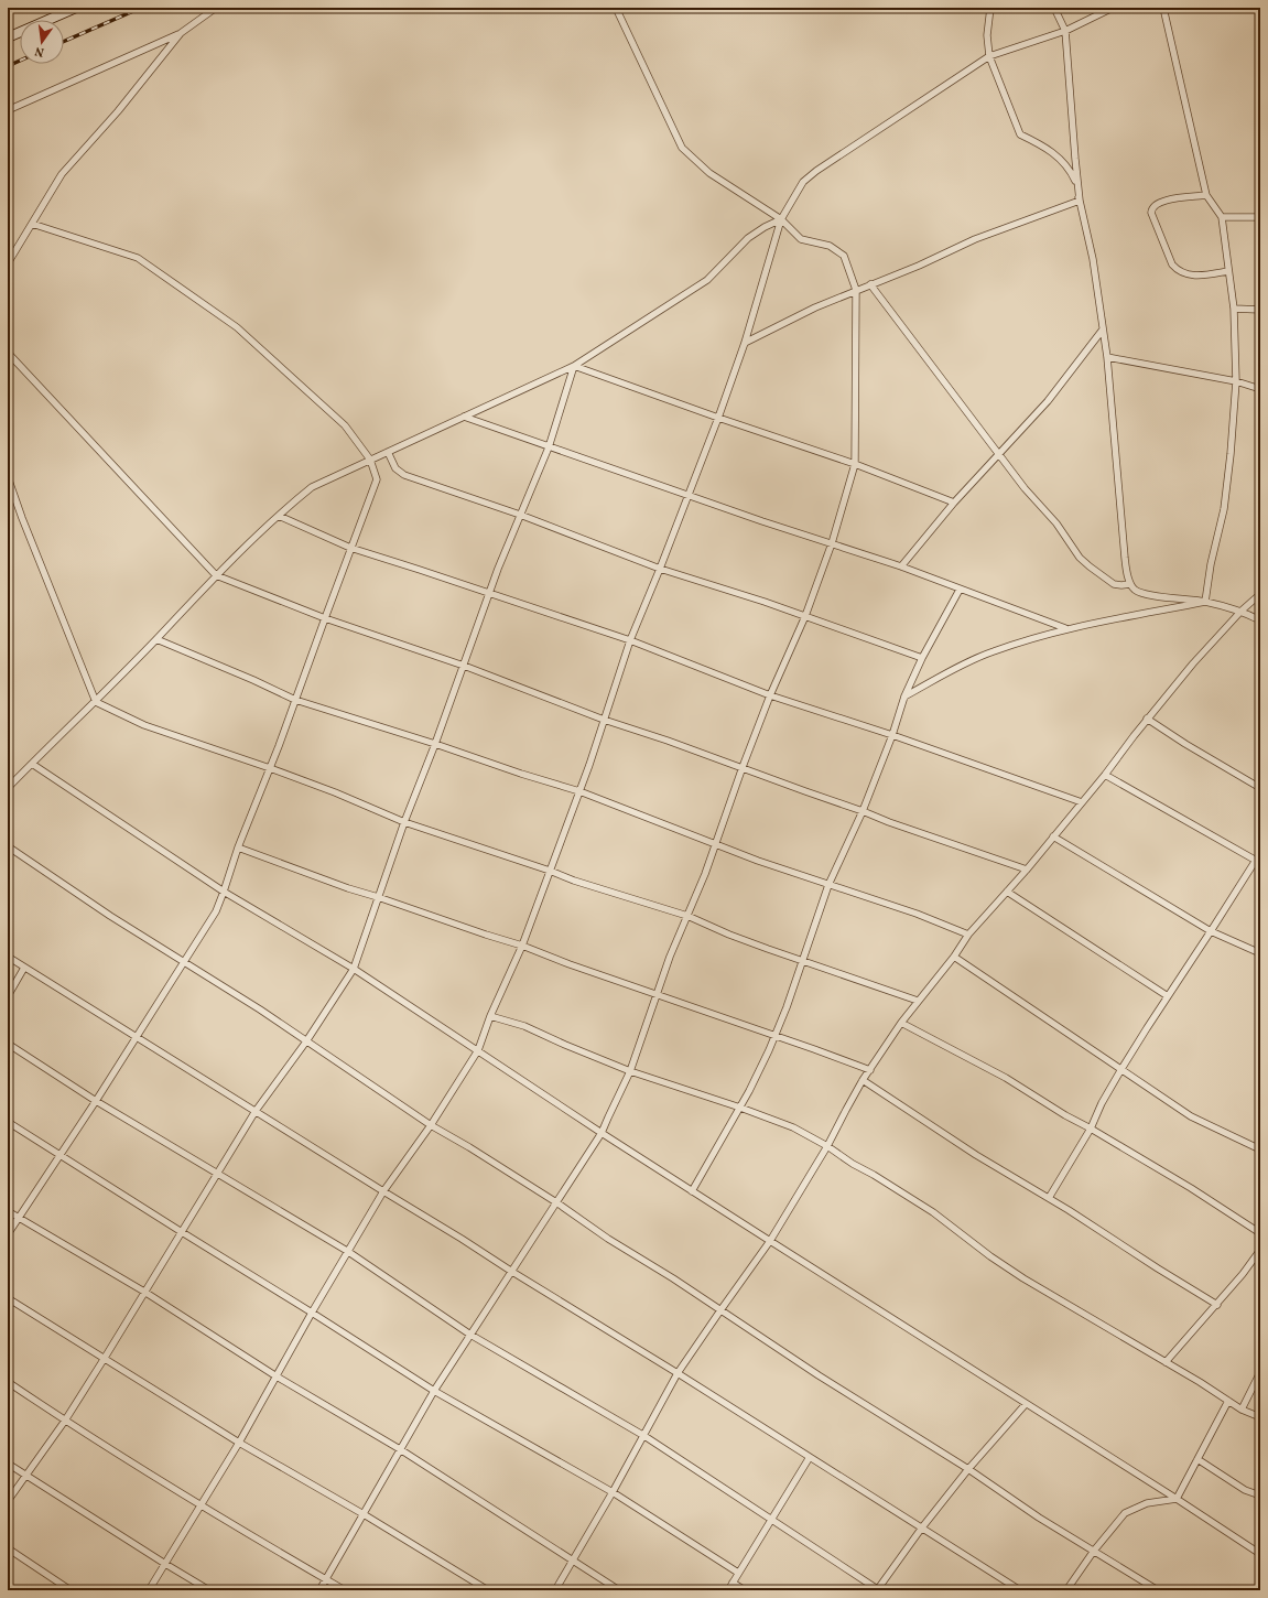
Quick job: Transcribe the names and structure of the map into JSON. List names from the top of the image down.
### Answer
{
  "north": "bottom"
}
